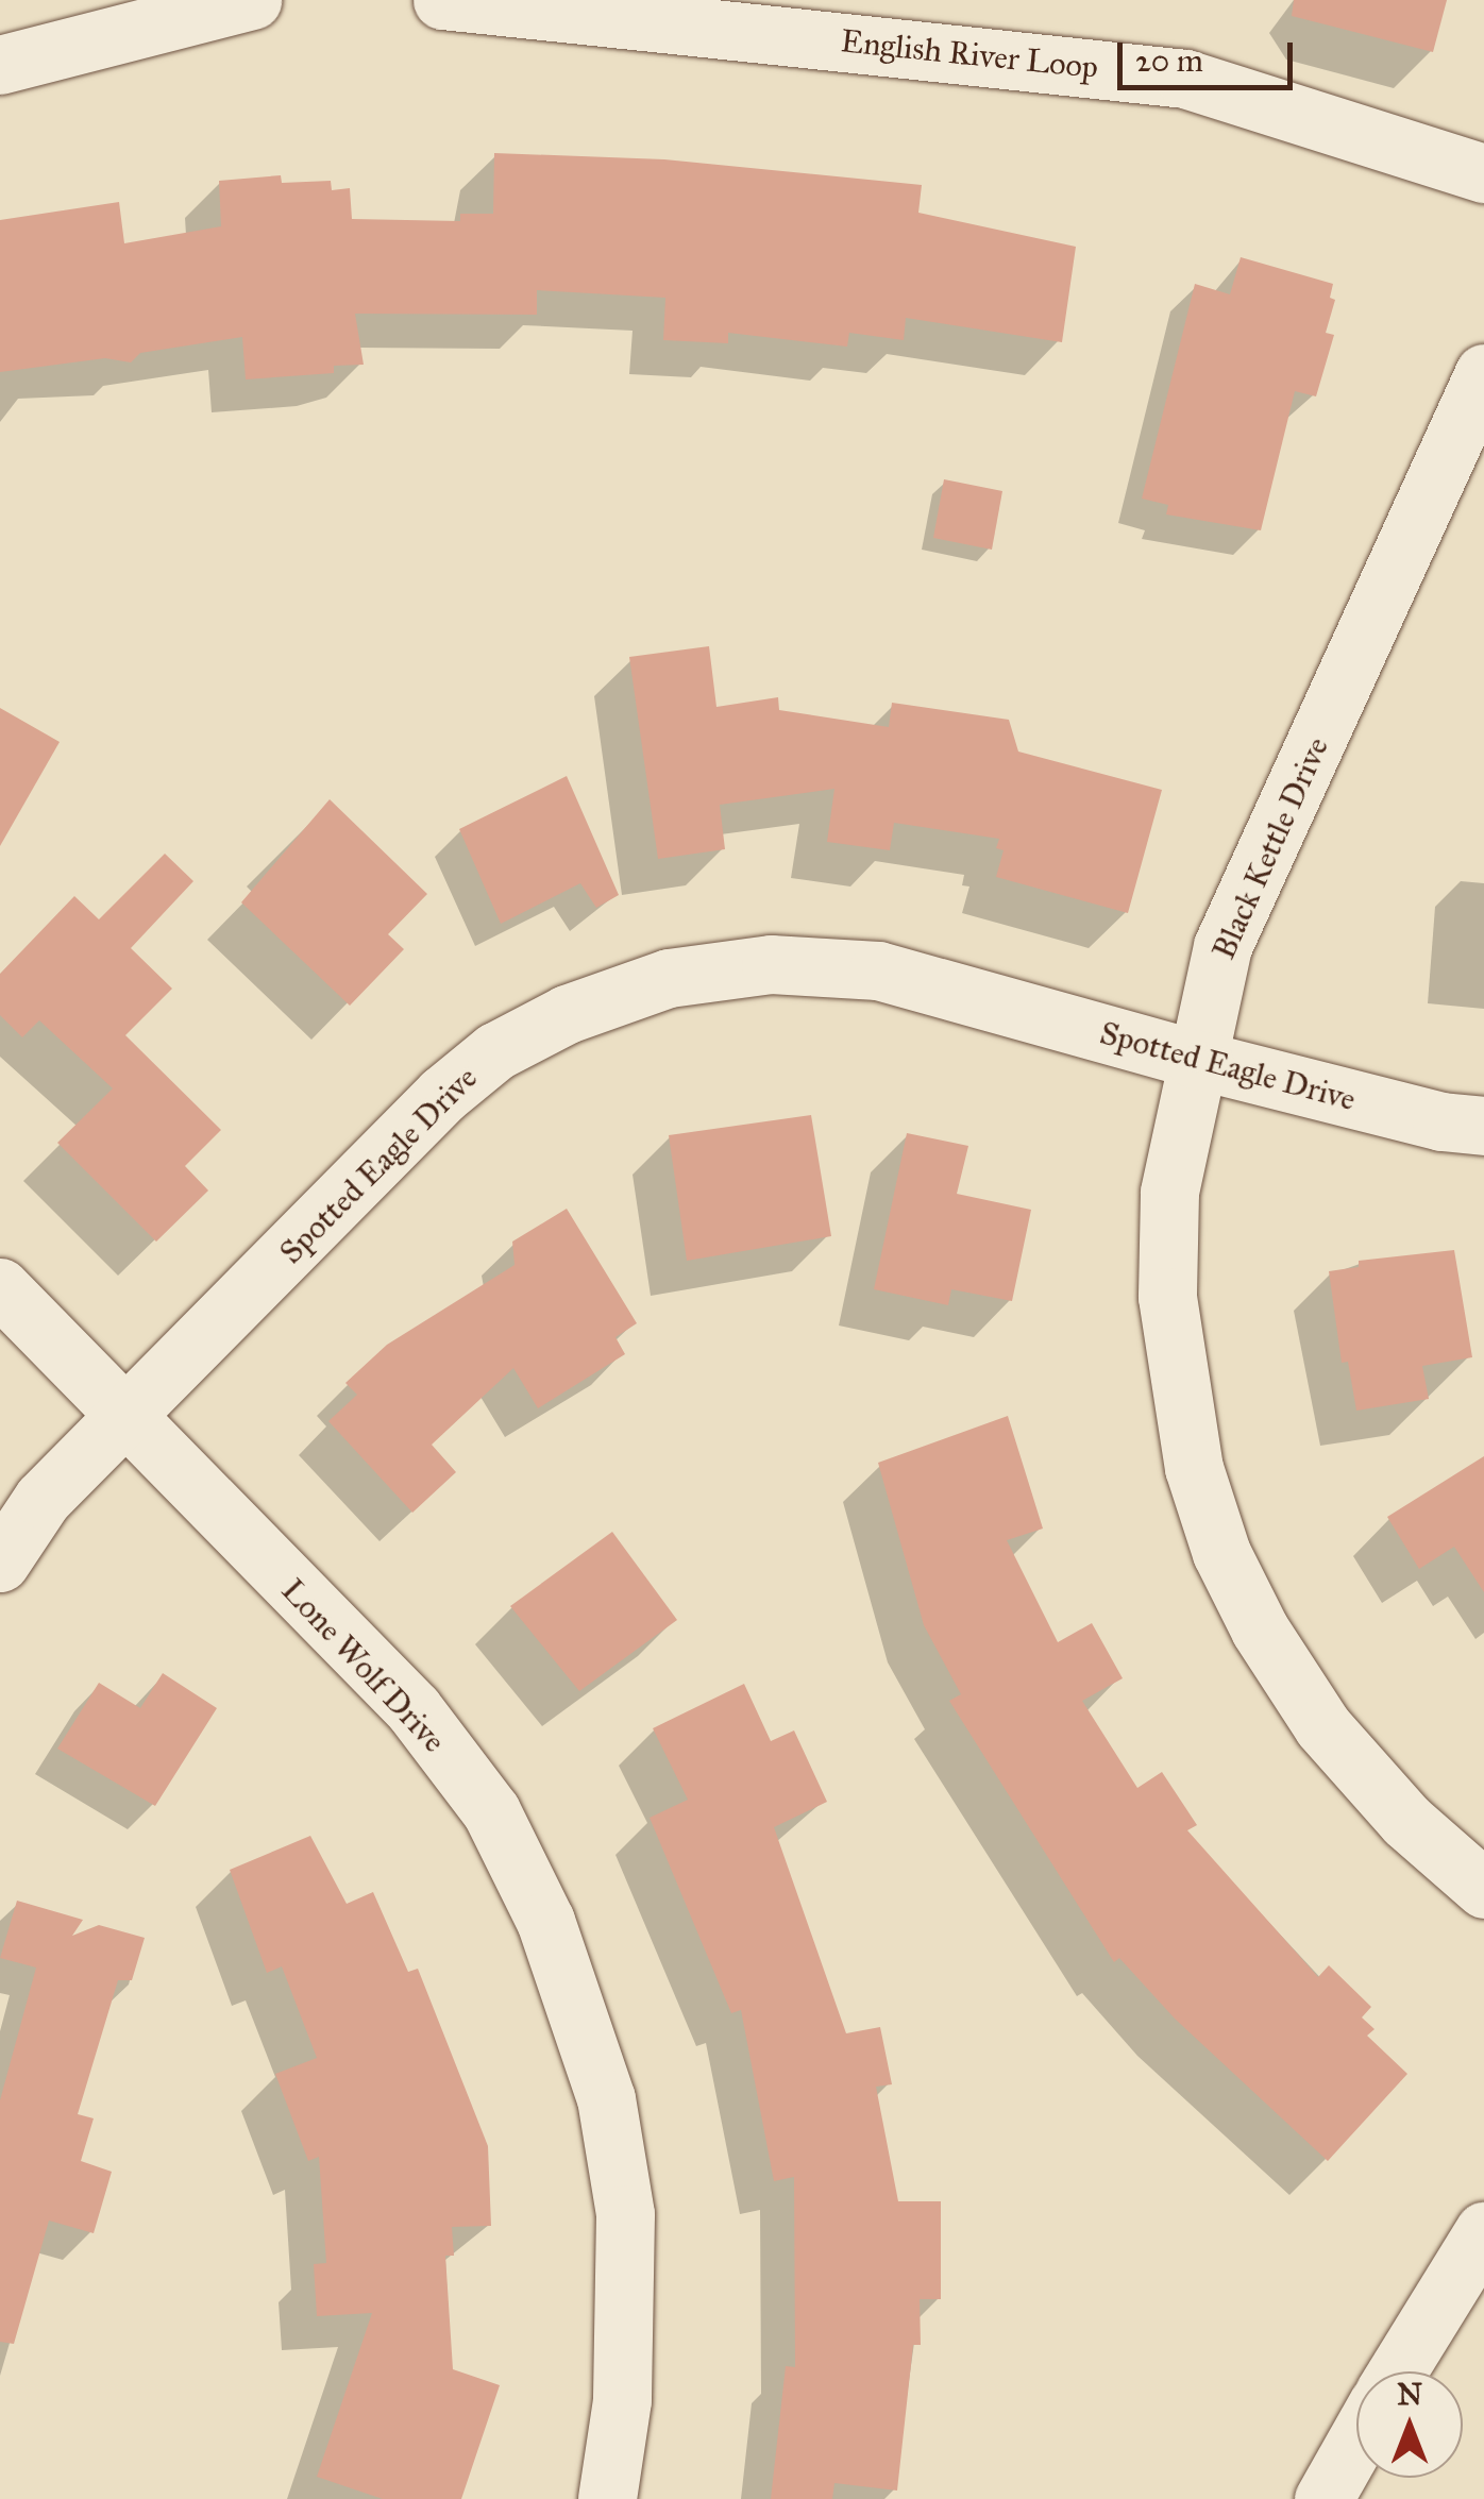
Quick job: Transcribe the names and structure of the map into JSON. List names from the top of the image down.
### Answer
{
  "streets": {
    "street": [
      "English River Loop",
      "Black Kettle Drive",
      "Spotted Eagle Drive",
      "Lone Wolf Drive"
    ]
  },
  "crossings": [
    ["Black Kettle Drive", "Spotted Eagle Drive"],
    ["Spotted Eagle Drive", "Lone Wolf Drive"]
  ],
  "scale_bar": "20 m",
  "north": "top"
}
